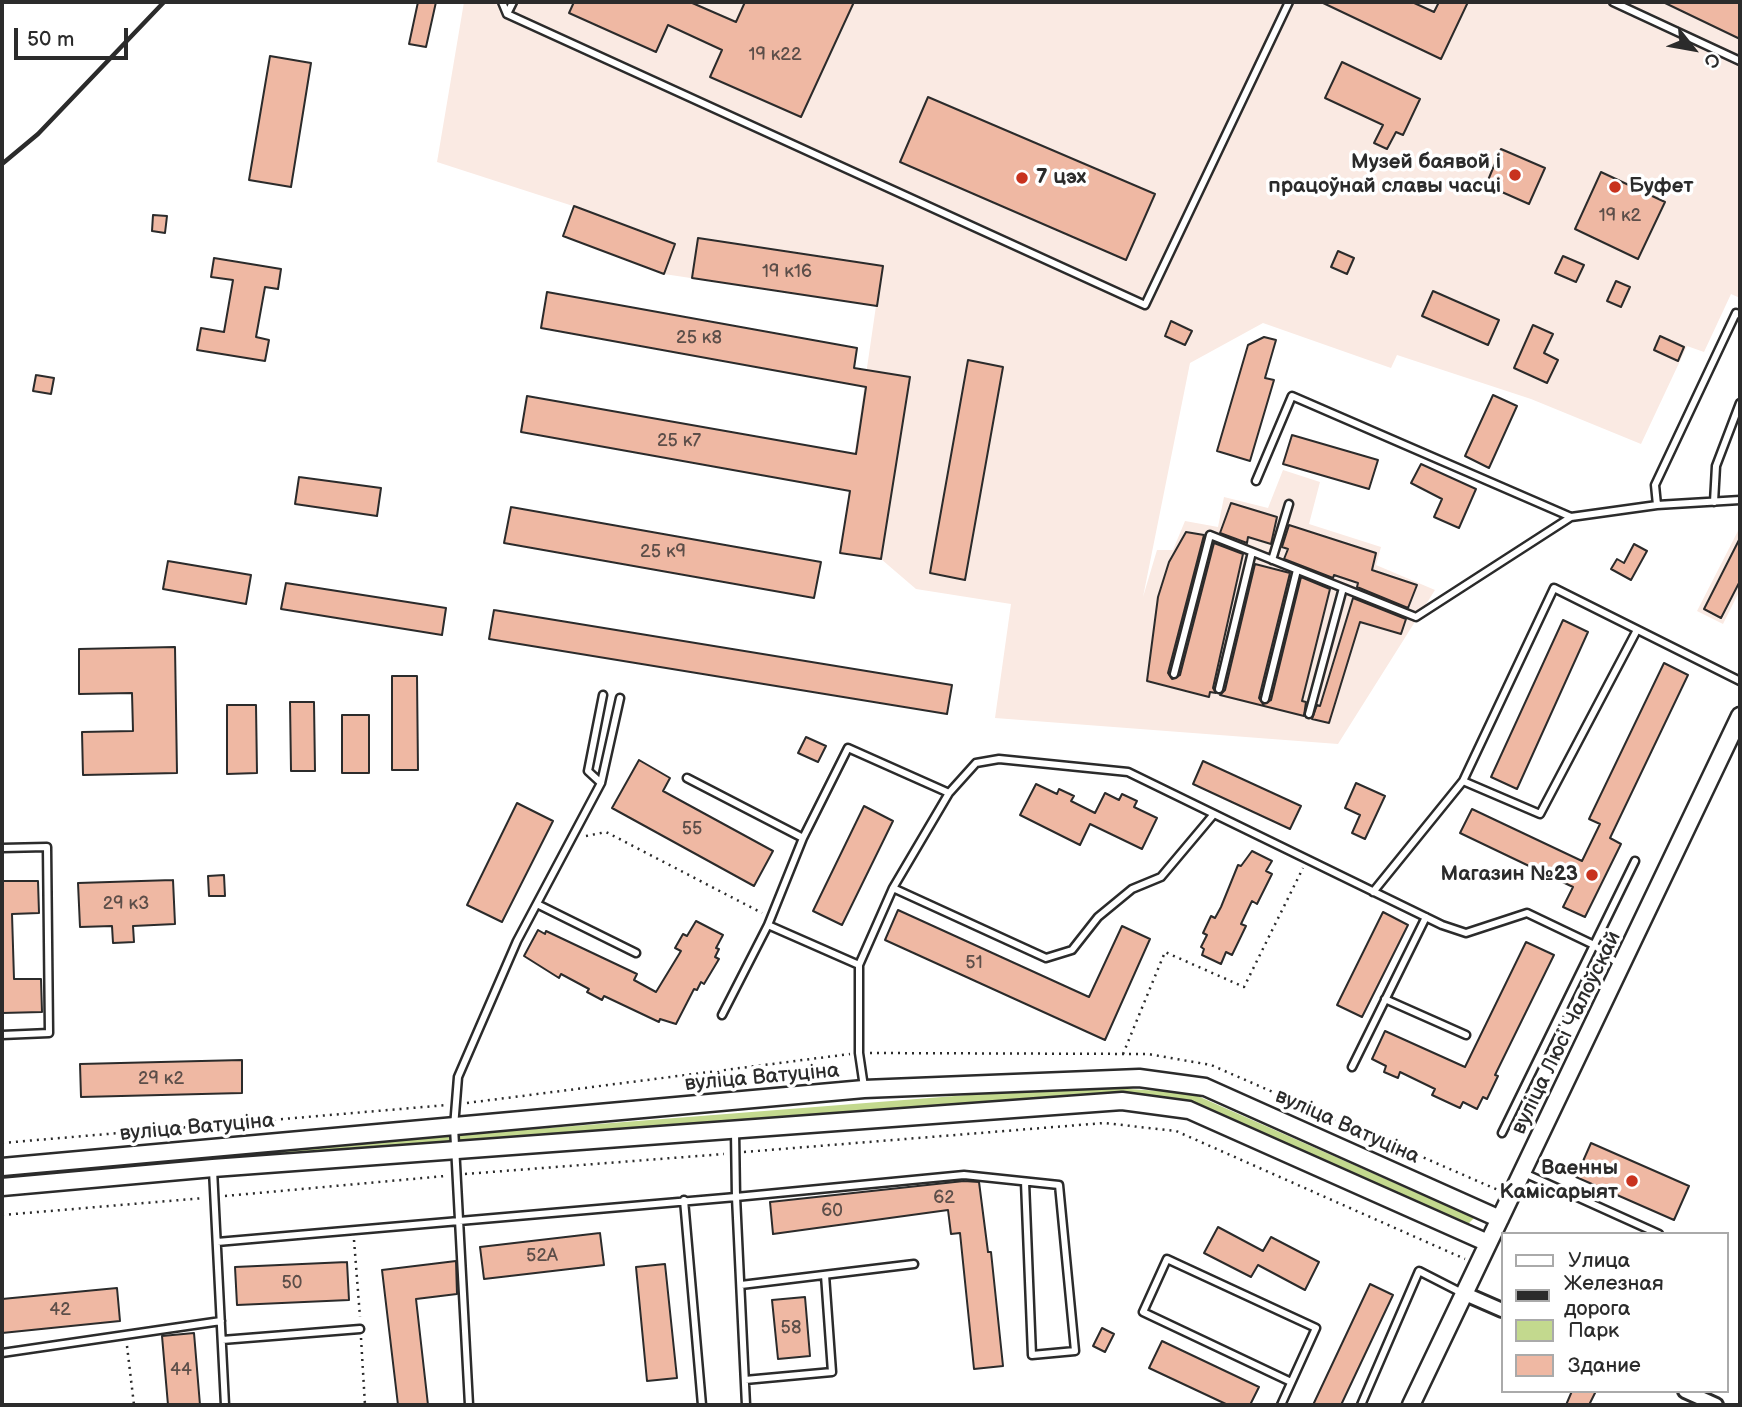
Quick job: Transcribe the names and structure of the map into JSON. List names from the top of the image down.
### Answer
{
  "streets": {
    "street": ["вуліца Люсі Чалоўскай", "вуліца Ватуціна"]
  },
  "crossings": [
    ["вуліца Люсі Чалоўскай", "вуліца Ватуціна"]
  ],
  "places": [
    "Музей баявой і працоўнай славы часці",
    "7 цэх",
    "Буфет",
    "Магазин №23",
    "Ваенны Камісарыят"
  ],
  "house_numbers": [
    "19 к22",
    "19 к2",
    "19 к16",
    "25 к8",
    "25 к7",
    "25 к9",
    "55",
    "29 к3",
    "51",
    "29 к2",
    "62",
    "60",
    "52А",
    "50",
    "42",
    "58",
    "44"
  ],
  "legend": [
    "Улица",
    "Железная дорога",
    "Парк",
    "Здание"
  ],
  "scale_bar": "50 m",
  "north": "bottom right"
}
